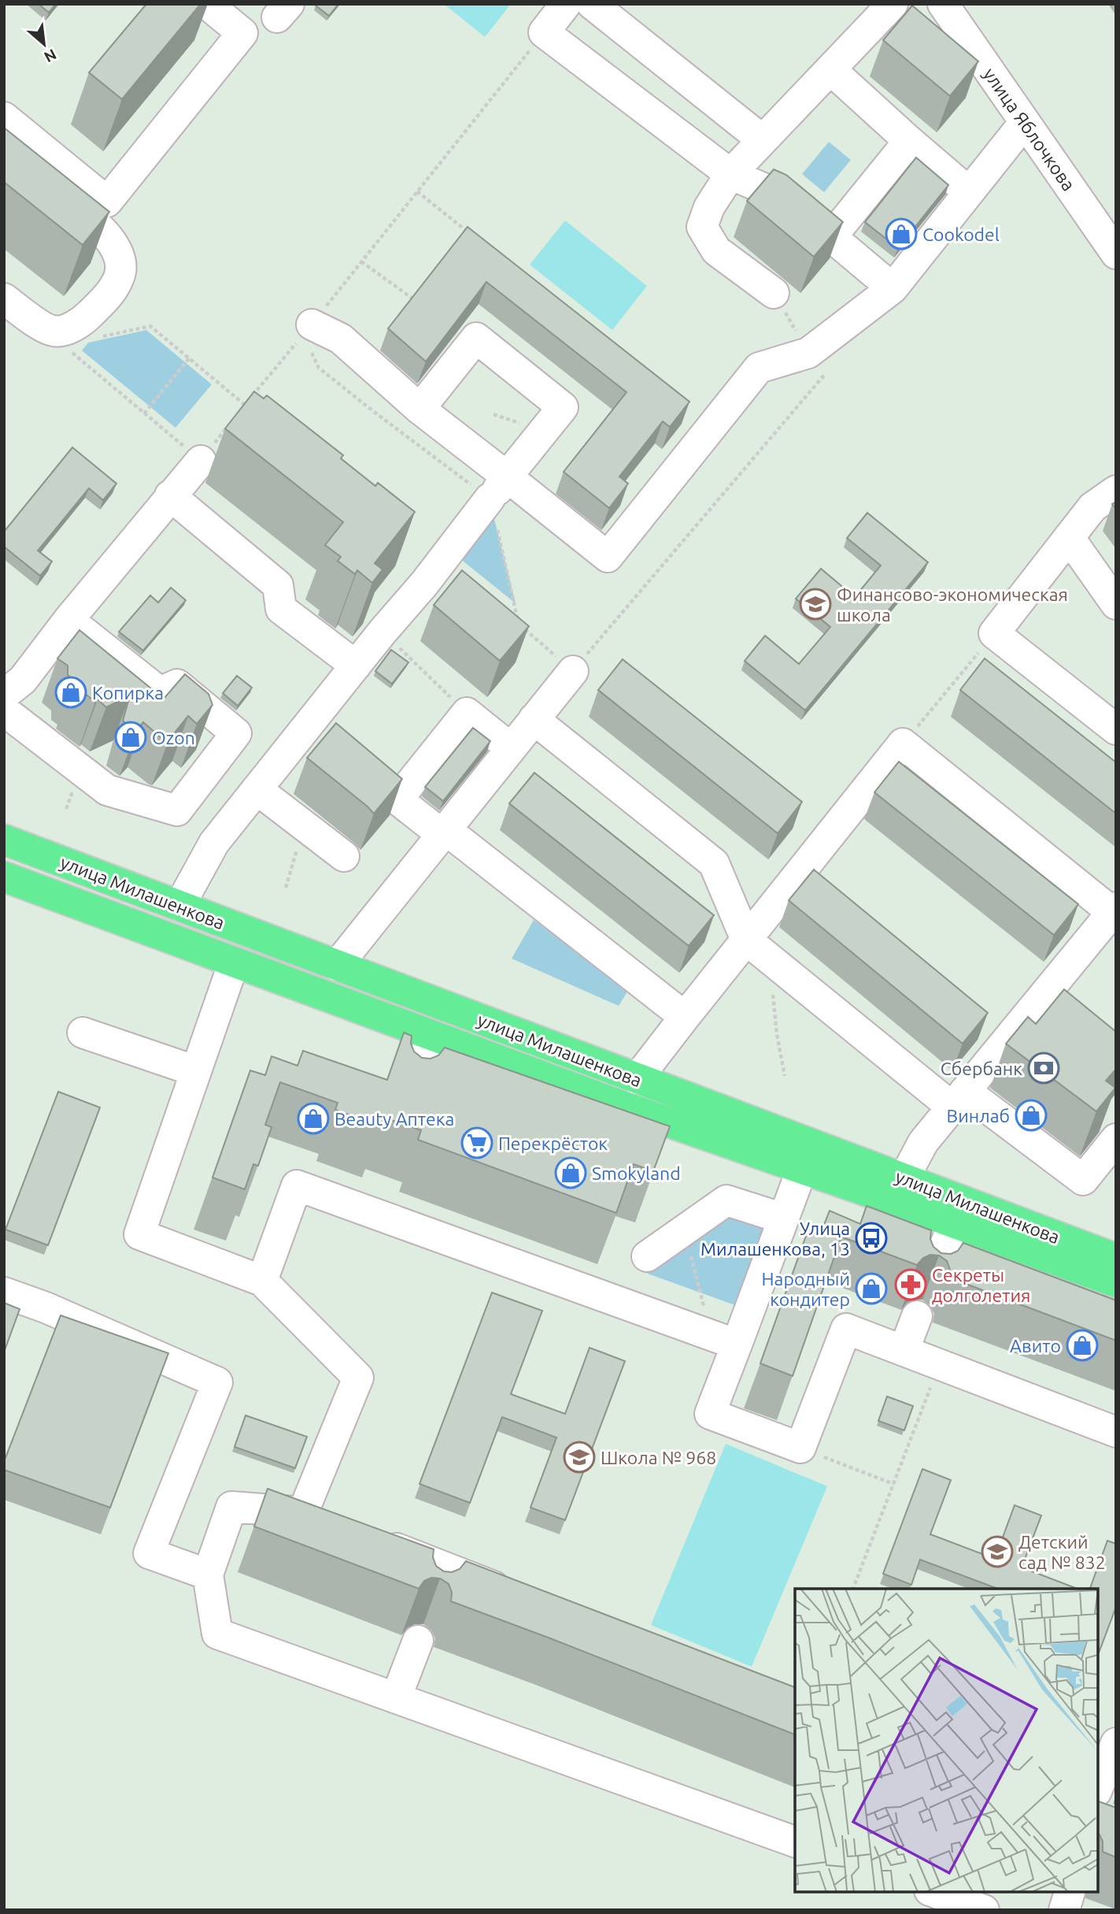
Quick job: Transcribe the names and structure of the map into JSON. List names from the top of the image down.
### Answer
{
  "streets": {
    "main road": ["улица Милашенкова"],
    "street": ["улица Яблочкова"]
  },
  "places": {
    "shop": [
      "Cookodel",
      "Копирка",
      "Ozon",
      "Винлаб",
      "Beauty Аптека",
      "Smokyland",
      "Народный кондитер",
      "Авито"
    ],
    "school or university": ["Финансово-экономическая школа", "Школа № 968", "Детский сад № 832"],
    "bank": ["Сбербанк"],
    "supermarket": ["Перекрёсток"],
    "bus stop": ["Улица Милашенкова, 13"],
    "pharmacy": ["Секреты долголетия"]
  },
  "north": "bottom right"
}
